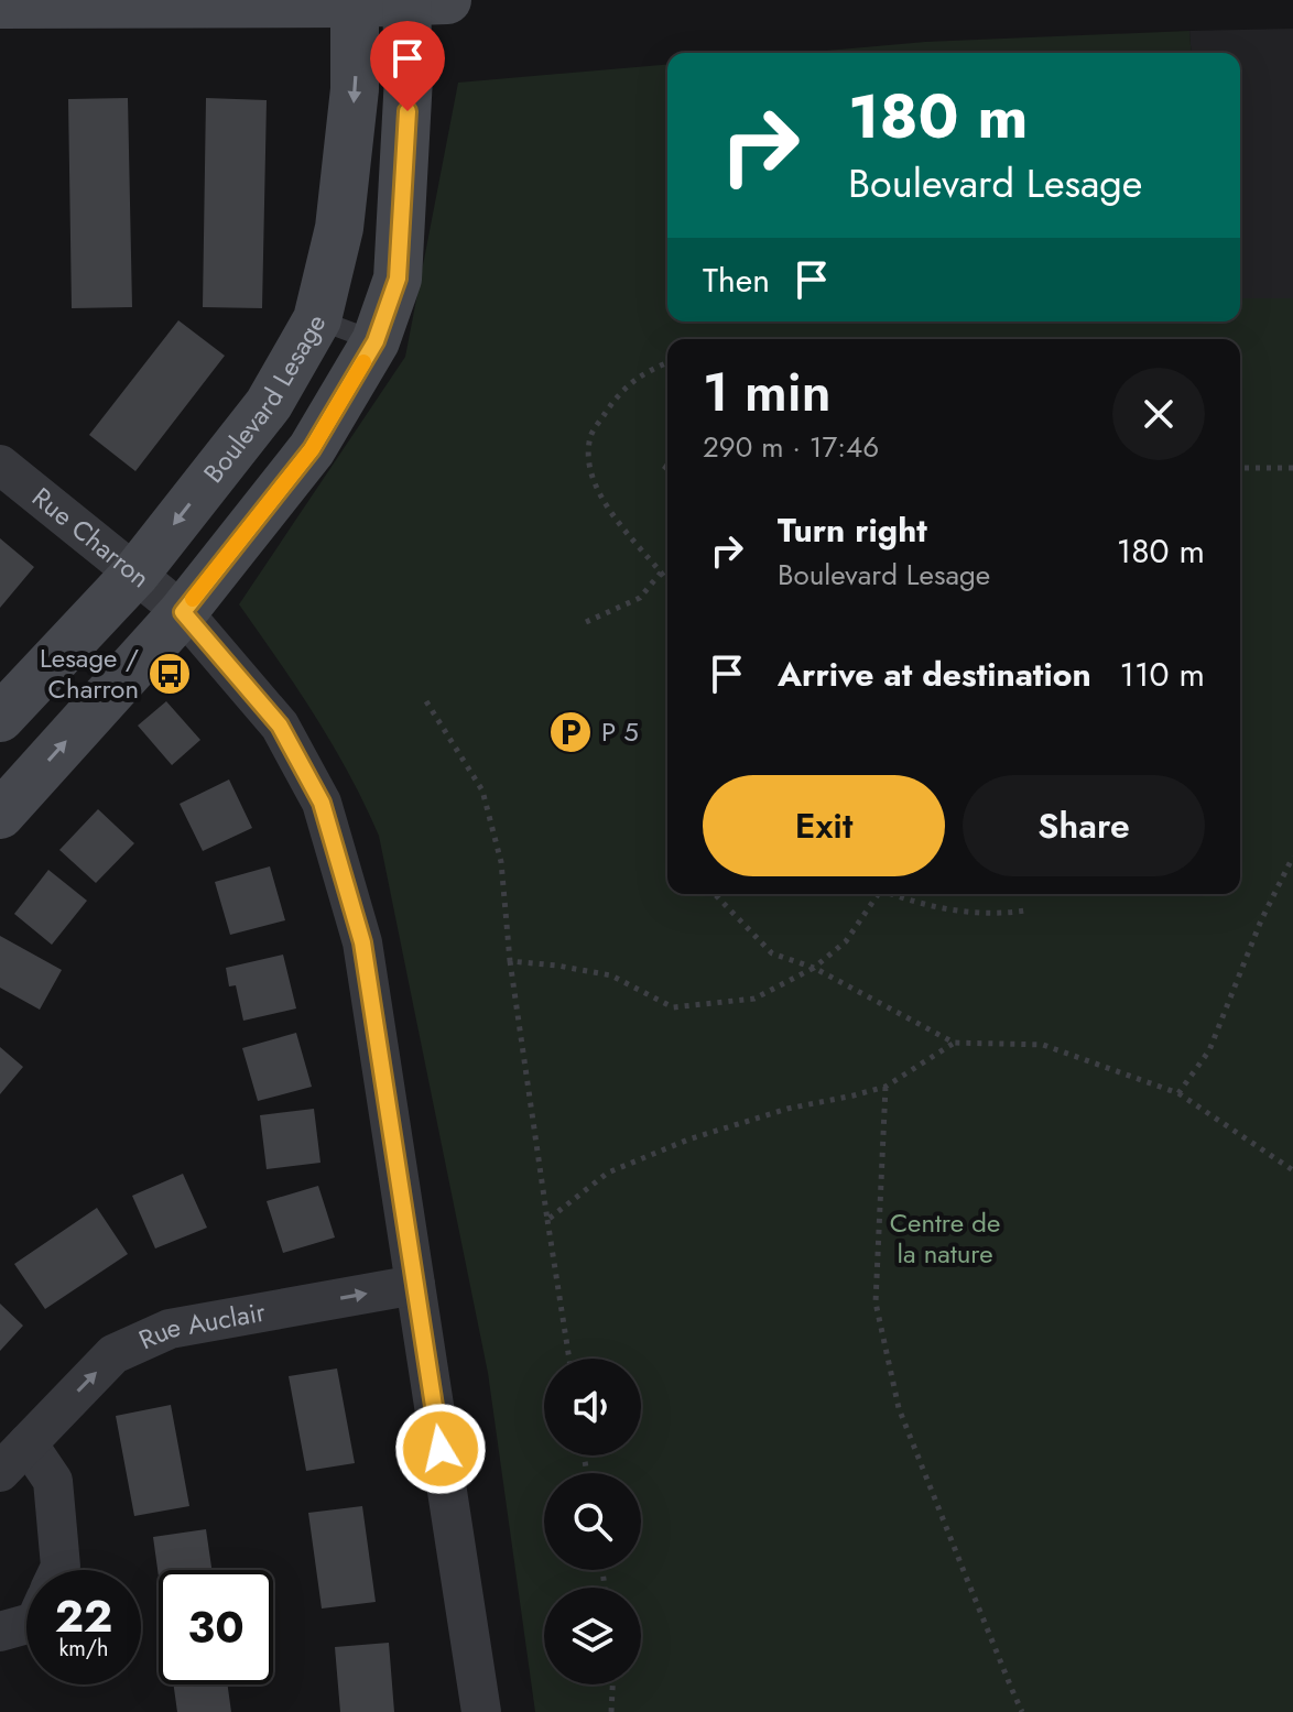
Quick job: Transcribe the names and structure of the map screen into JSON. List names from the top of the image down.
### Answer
{
  "streets": {
    "street": ["Boulevard Lesage", "Rue Charron", "Rue Auclair"]
  },
  "crossings": [
    ["Boulevard Lesage", "Rue Charron"],
    ["Rue Charron", "Rue Auclair"]
  ],
  "one_way": ["Rue Auclair"],
  "parks": ["Centre de la nature"],
  "places": {
    "bus stop": ["Lesage / Charron"],
    "parking": ["P 5"]
  },
  "page": {
    "turn": ["180 m", "Boulevard Lesage"],
    "then": "Then",
    "heading": ["1 min", "290 m · 17:46"],
    "list": [
      {
        "name": "Turn right",
        "note": "Boulevard Lesage",
        "value": "180 m"
      },
      {
        "name": "Arrive at destination",
        "value": "110 m"
      }
    ],
    "buttons": ["Exit", "Share"],
    "speed": "22 km/h",
    "limit": "30"
  }
}
